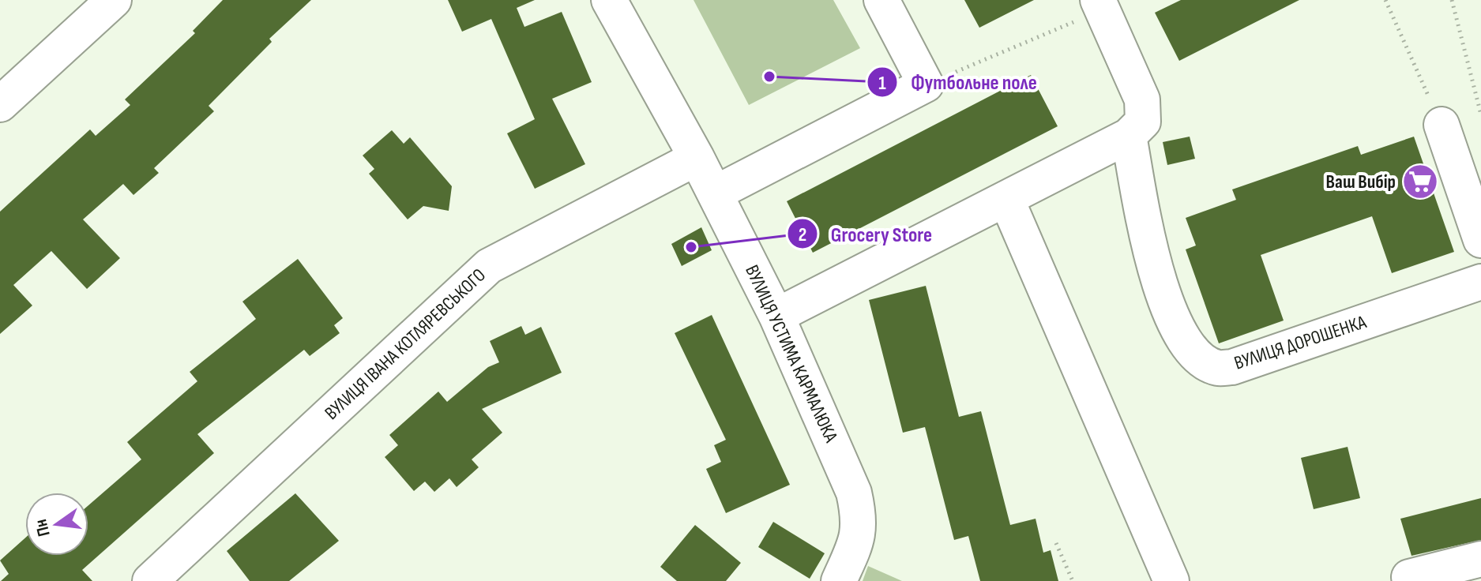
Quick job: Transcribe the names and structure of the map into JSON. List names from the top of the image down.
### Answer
{
  "streets": {
    "street": ["ВУЛИЦЯ ДОРОШЕНКА", "ВУЛИЦЯ ІВАНА КОТЛЯРЕВСЬКОГО", "ВУЛИЦЯ УСТИМА КАРМАЛЮКА"]
  },
  "crossings": [
    ["ВУЛИЦЯ ІВАНА КОТЛЯРЕВСЬКОГО", "ВУЛИЦЯ УСТИМА КАРМАЛЮКА"]
  ],
  "places": {
    "other": ["Футбольне поле", "Grocery Store"],
    "supermarket": ["Ваш Вибір"]
  },
  "north": "left"
}
